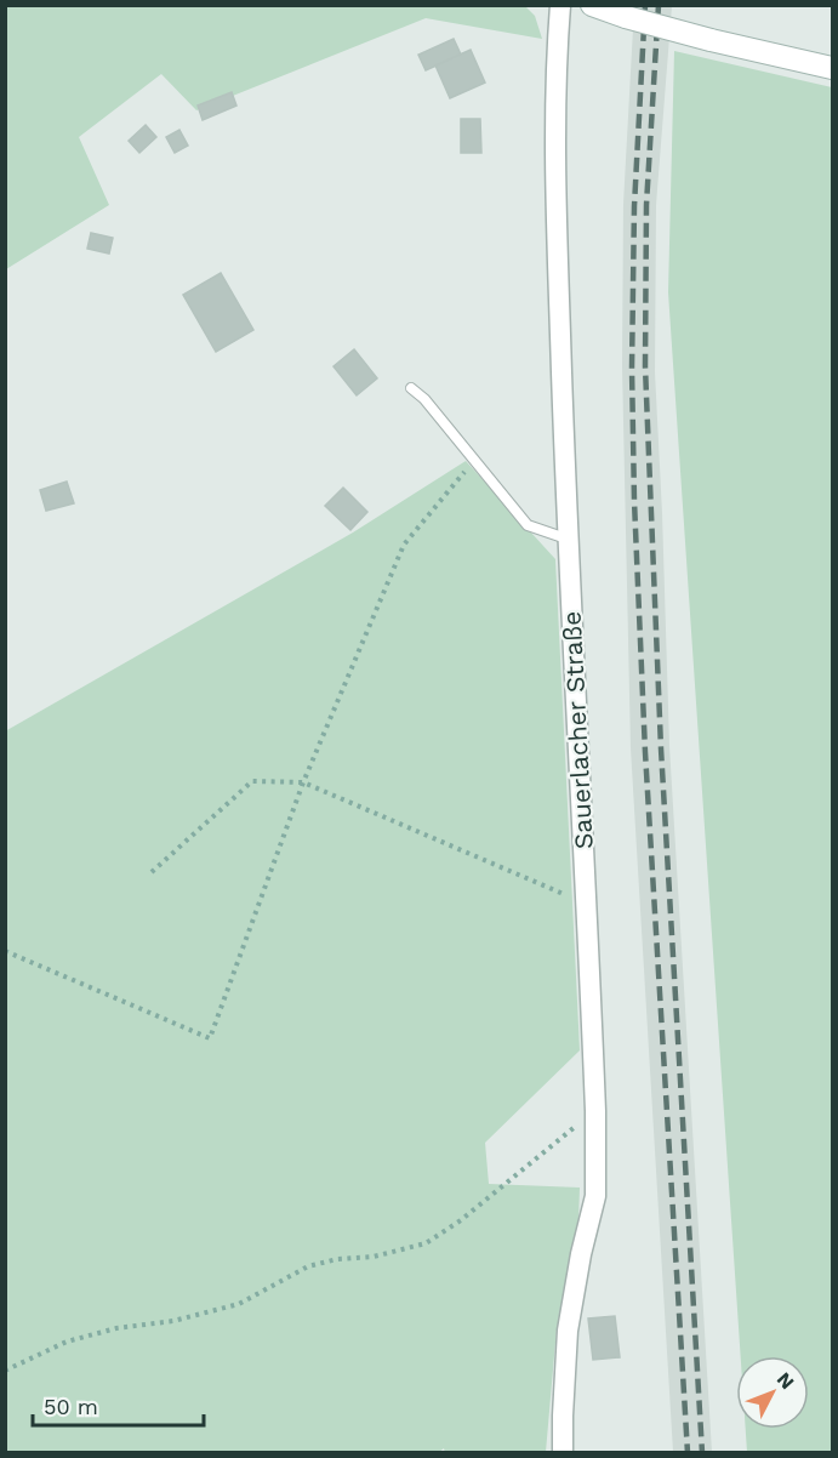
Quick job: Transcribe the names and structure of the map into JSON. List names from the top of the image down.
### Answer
{
  "streets": {
    "street": ["Sauerlacher Straße"]
  },
  "scale_bar": "50 m",
  "north": "top right"
}
